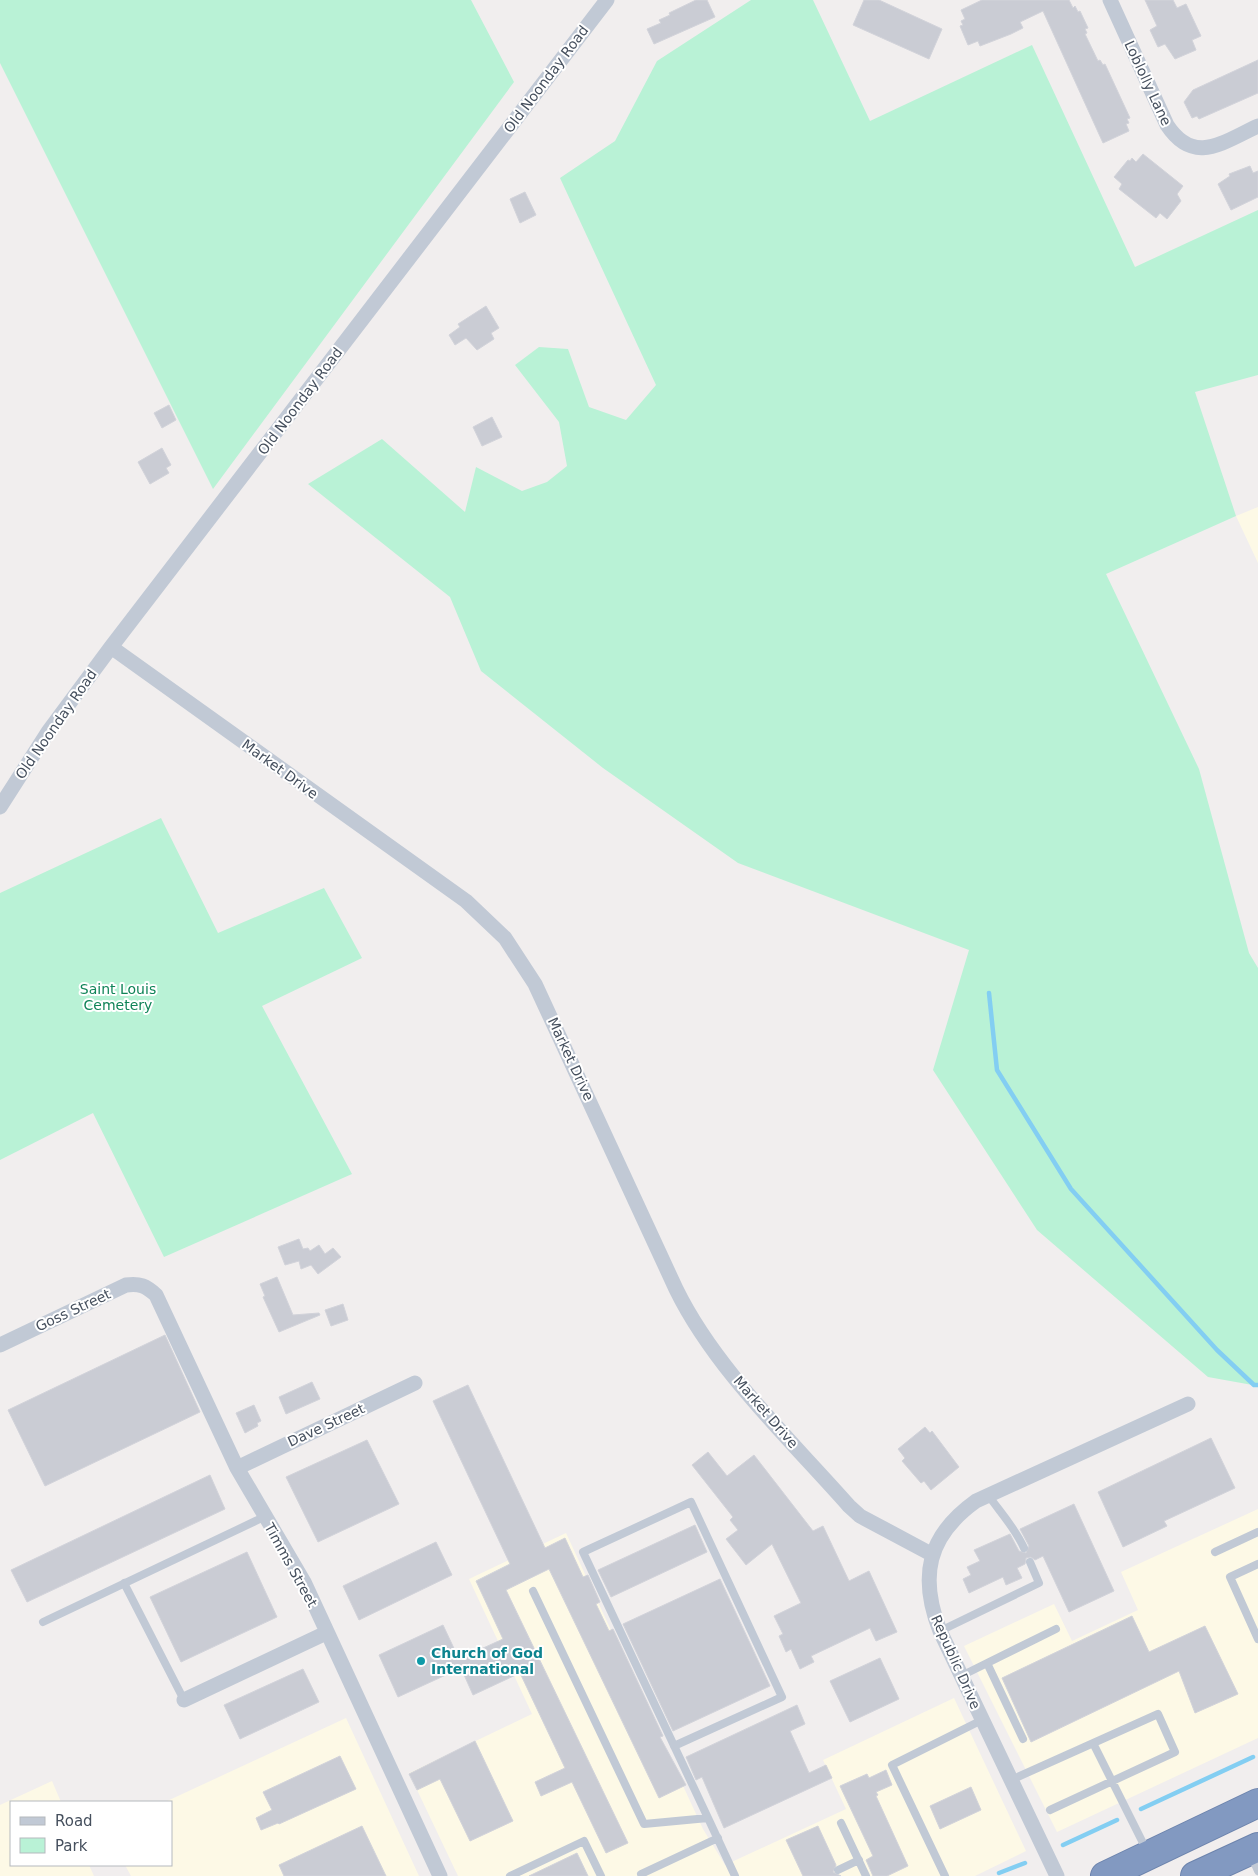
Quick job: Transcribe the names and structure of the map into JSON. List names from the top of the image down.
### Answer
{
  "streets": {
    "street": [
      "Old Noonday Road",
      "Loblolly Lane",
      "Market Drive",
      "Goss Street",
      "Dave Street",
      "Timms Street",
      "Republic Drive"
    ]
  },
  "crossings": [
    ["Old Noonday Road", "Market Drive"],
    ["Market Drive", "Republic Drive"],
    ["Goss Street", "Timms Street"],
    ["Dave Street", "Timms Street"]
  ],
  "parks": ["Saint Louis Cemetery"],
  "places": ["Church of God International"],
  "legend": ["Road", "Park"]
}
